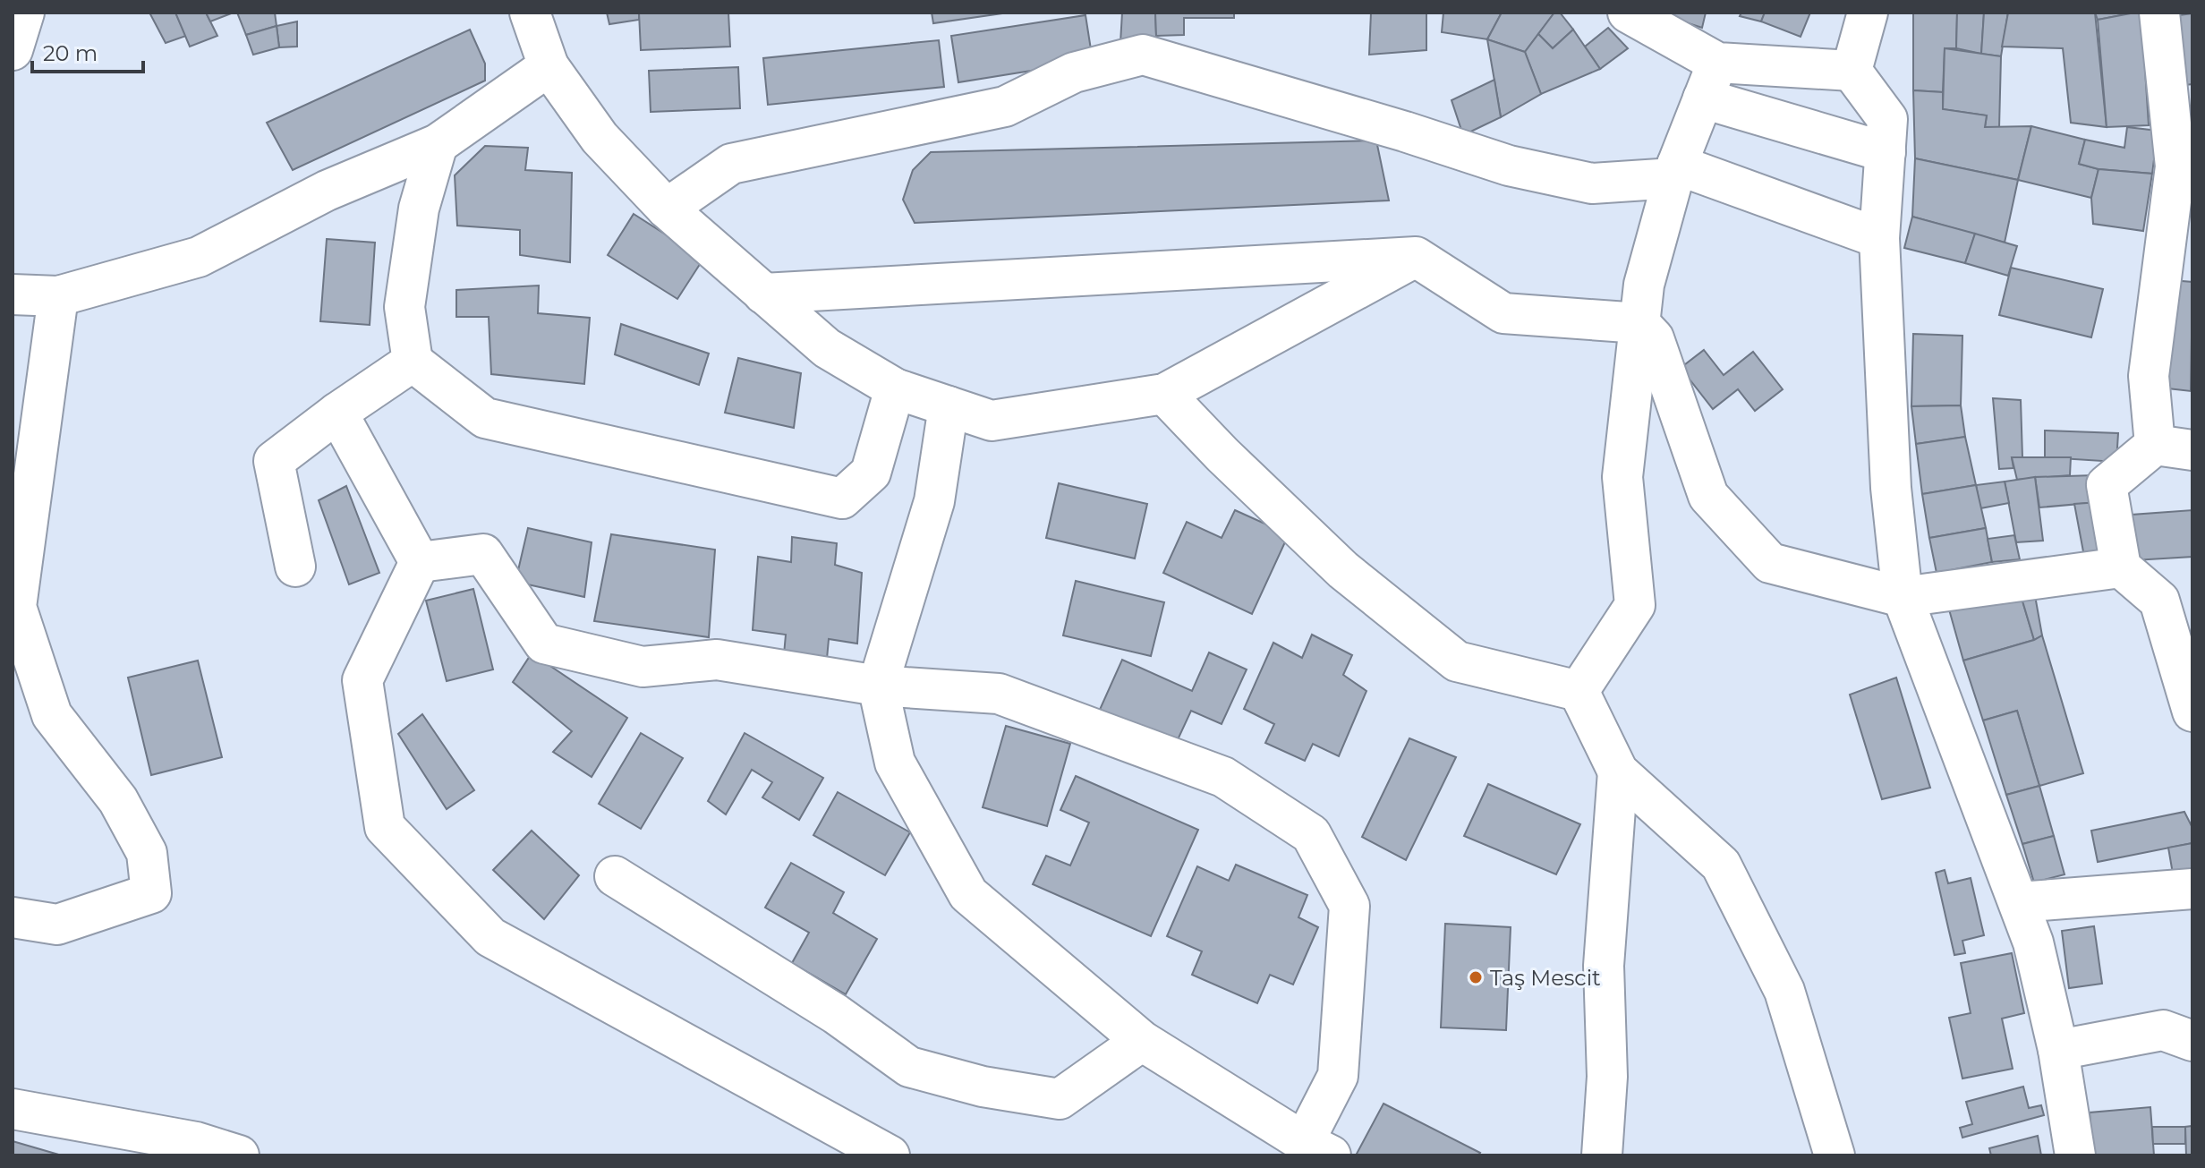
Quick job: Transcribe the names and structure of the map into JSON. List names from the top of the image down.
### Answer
{
  "places": ["Taş Mescit"],
  "scale_bar": "20 m"
}
